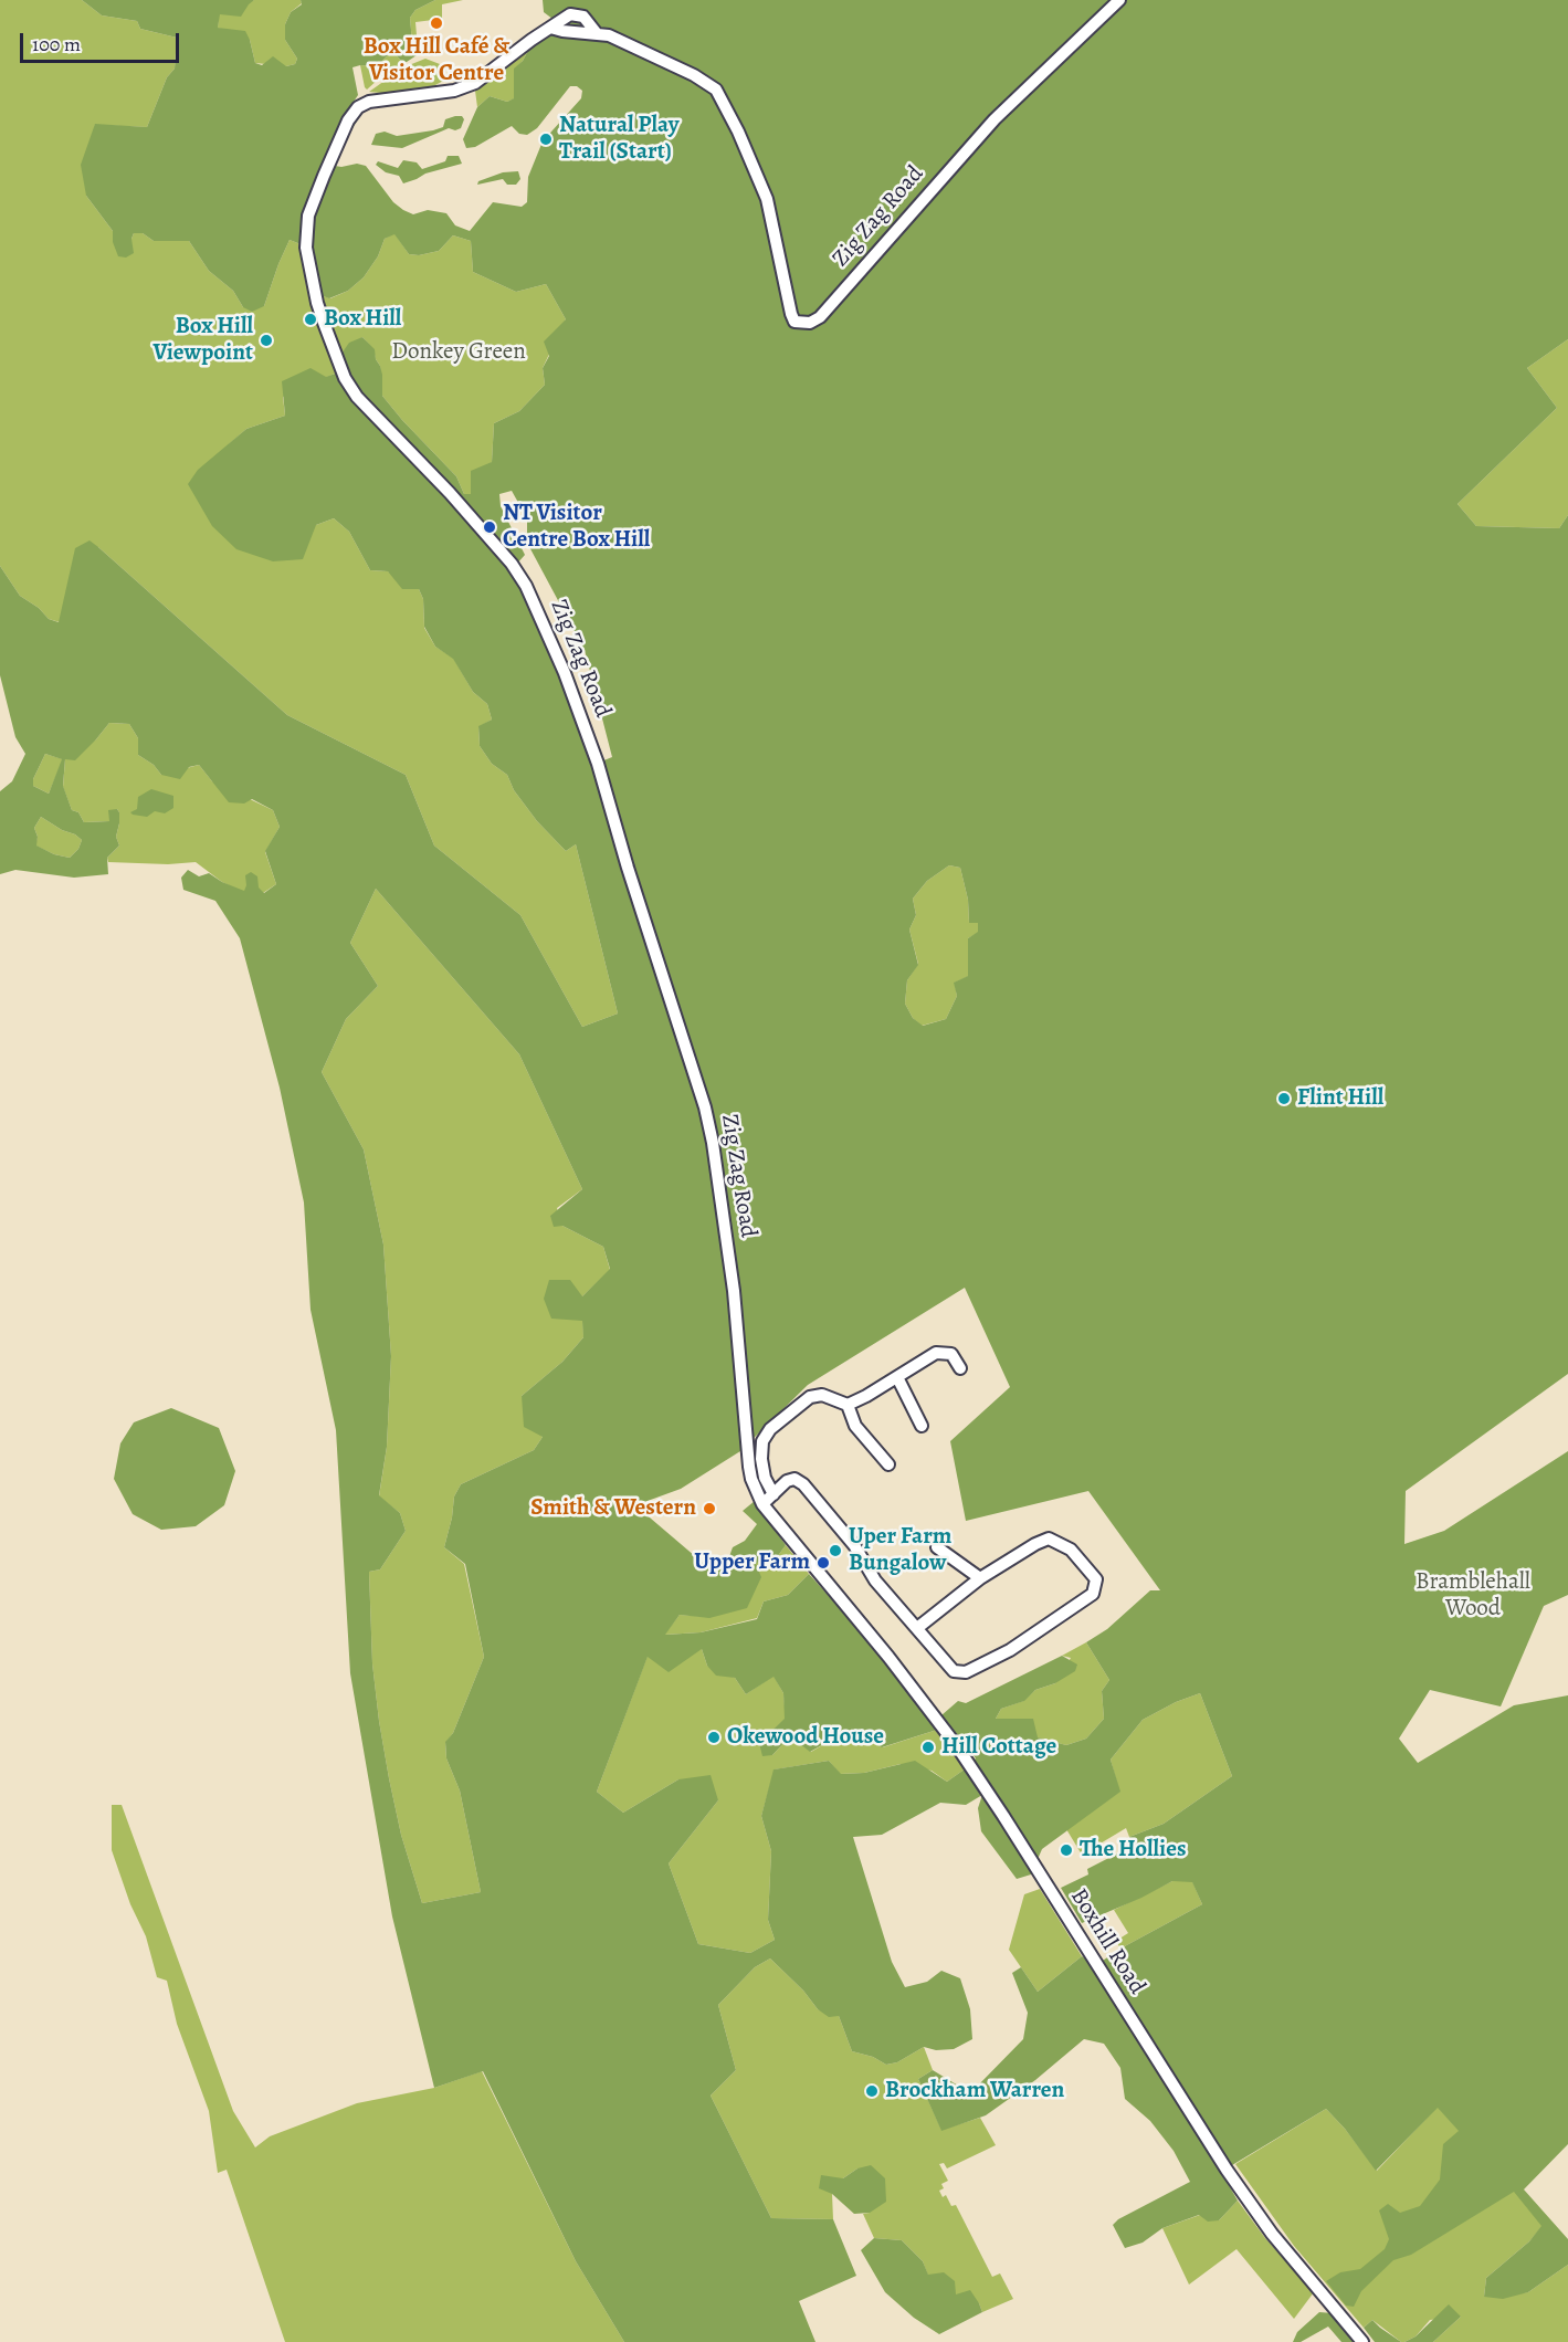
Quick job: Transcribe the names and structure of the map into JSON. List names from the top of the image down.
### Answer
{
  "streets": {
    "street": ["Zig Zag Road", "Boxhill Road"]
  },
  "crossings": [
    ["Zig Zag Road", "Boxhill Road"]
  ],
  "parks": ["Donkey Green", "Bramblehall Wood"],
  "places": [
    "Box Hill Café & Visitor Centre",
    "Natural Play Trail (Start)",
    "Box Hill",
    "Box Hill Viewpoint",
    "NT Visitor Centre Box Hill",
    "Flint Hill",
    "Smith & Western",
    "Uper Farm Bungalow",
    "Upper Farm",
    "Okewood House",
    "Hill Cottage",
    "The Hollies",
    "Brockham Warren"
  ],
  "scale_bar": "100 m"
}
